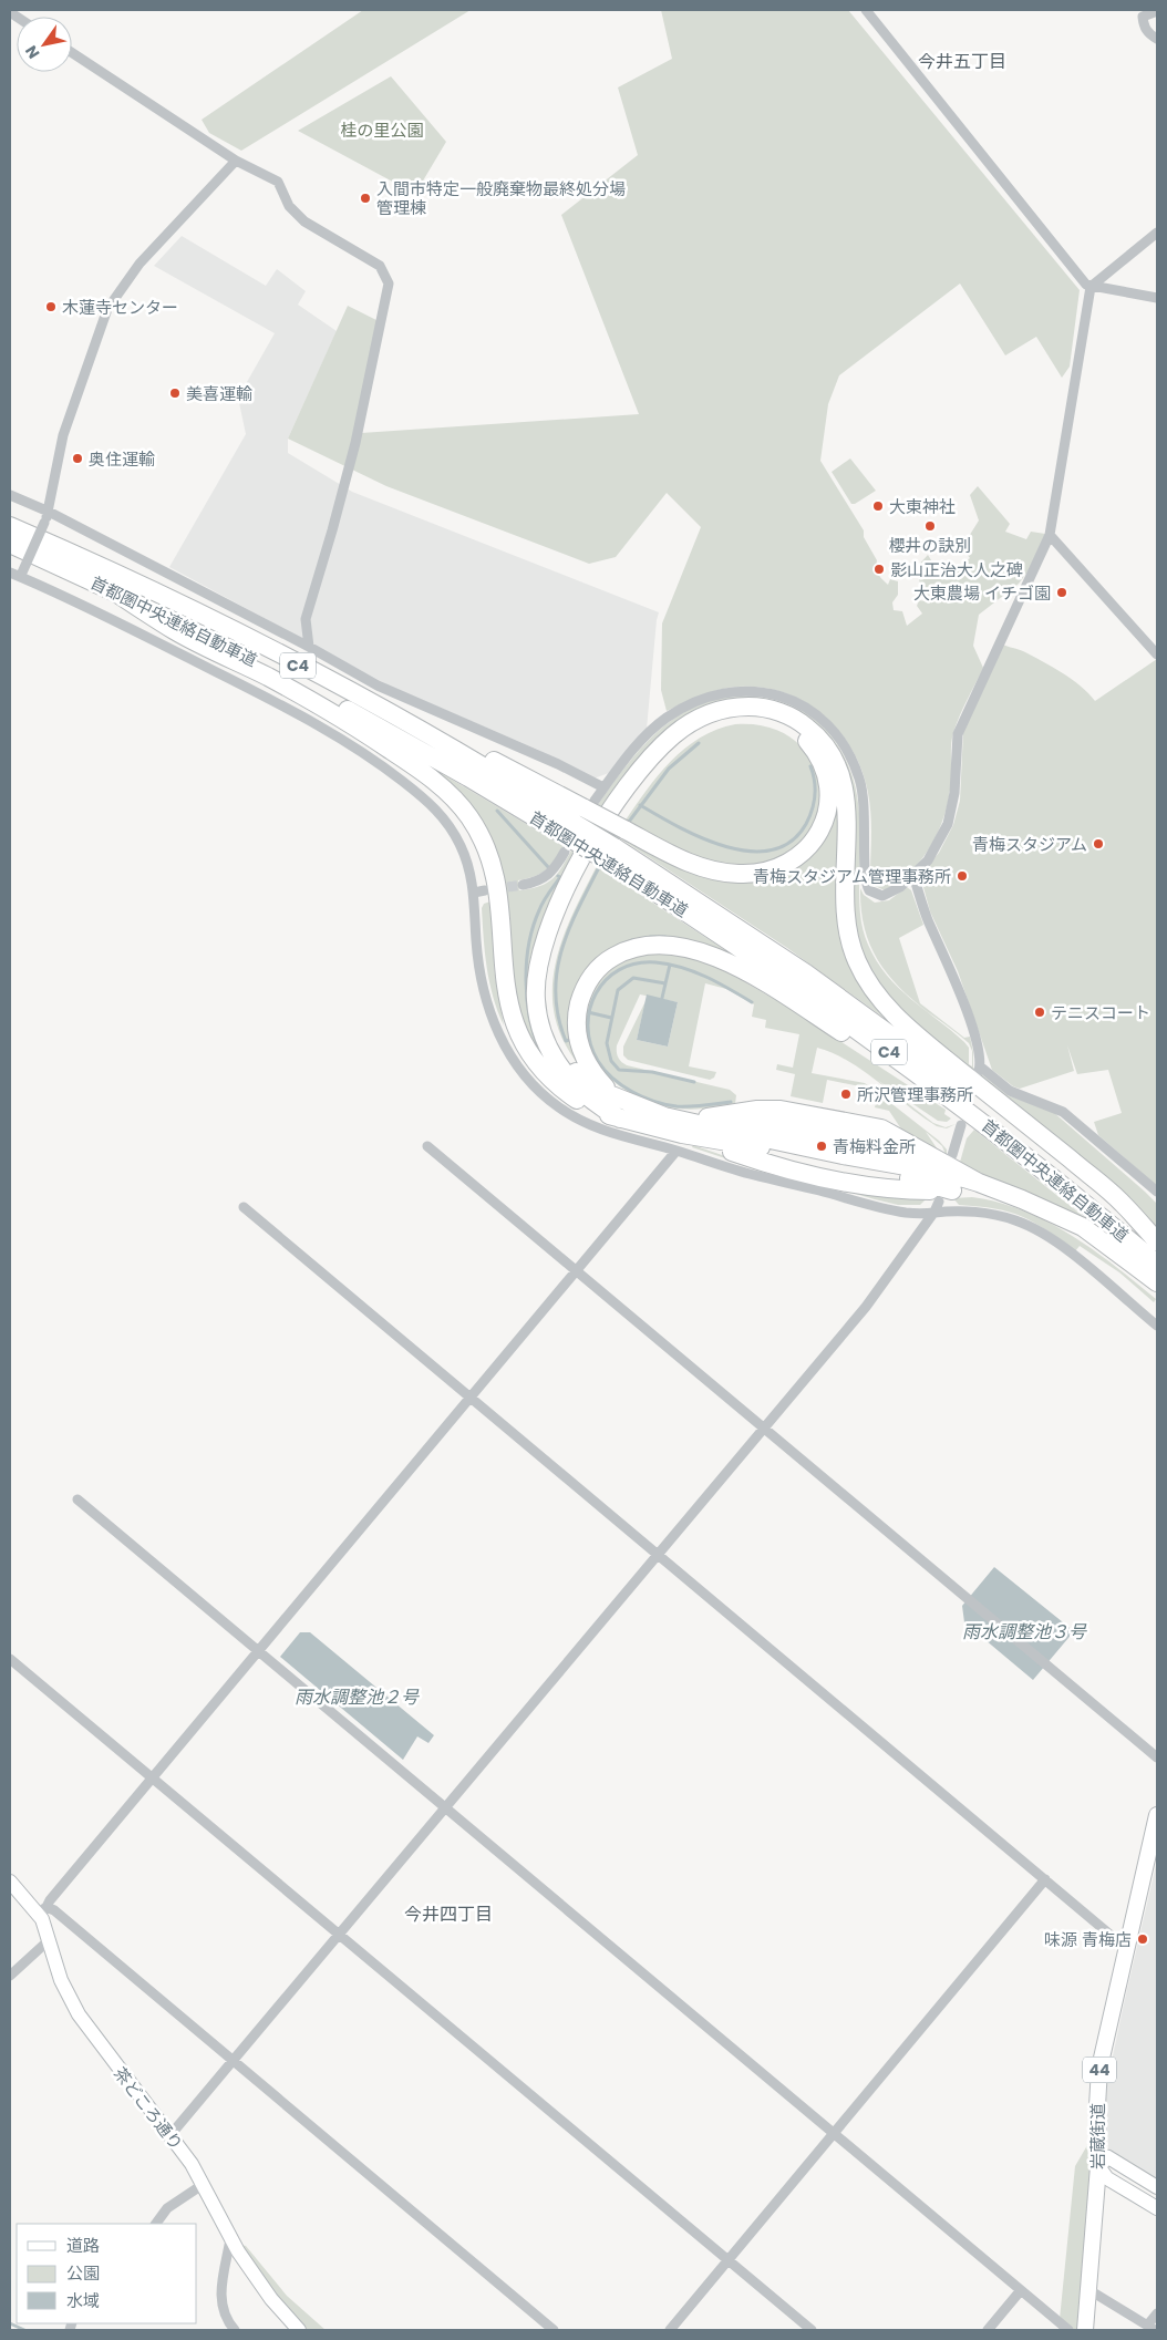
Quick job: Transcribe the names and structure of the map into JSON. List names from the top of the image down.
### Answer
{
  "streets": {
    "highway": ["首都圏中央連絡自動車道", "C4"],
    "main road": ["44", "岩蔵街道"],
    "street": ["茶どころ通り"]
  },
  "districts": ["今井五丁目", "今井四丁目"],
  "water": ["雨水調整池３号", "雨水調整池２号"],
  "parks": ["桂の里公園"],
  "places": [
    "入間市特定一般廃棄物最終処分場 管理棟",
    "木蓮寺センター",
    "美喜運輸",
    "奥住運輸",
    "大東神社",
    "櫻井の訣別",
    "影山正治大人之碑",
    "大東農場 イチゴ園",
    "青梅スタジアム",
    "青梅スタジアム管理事務所",
    "テニスコート",
    "所沢管理事務所",
    "青梅料金所",
    "味源 青梅店"
  ],
  "legend": ["道路", "公園", "水域"],
  "north": "bottom left"
}
